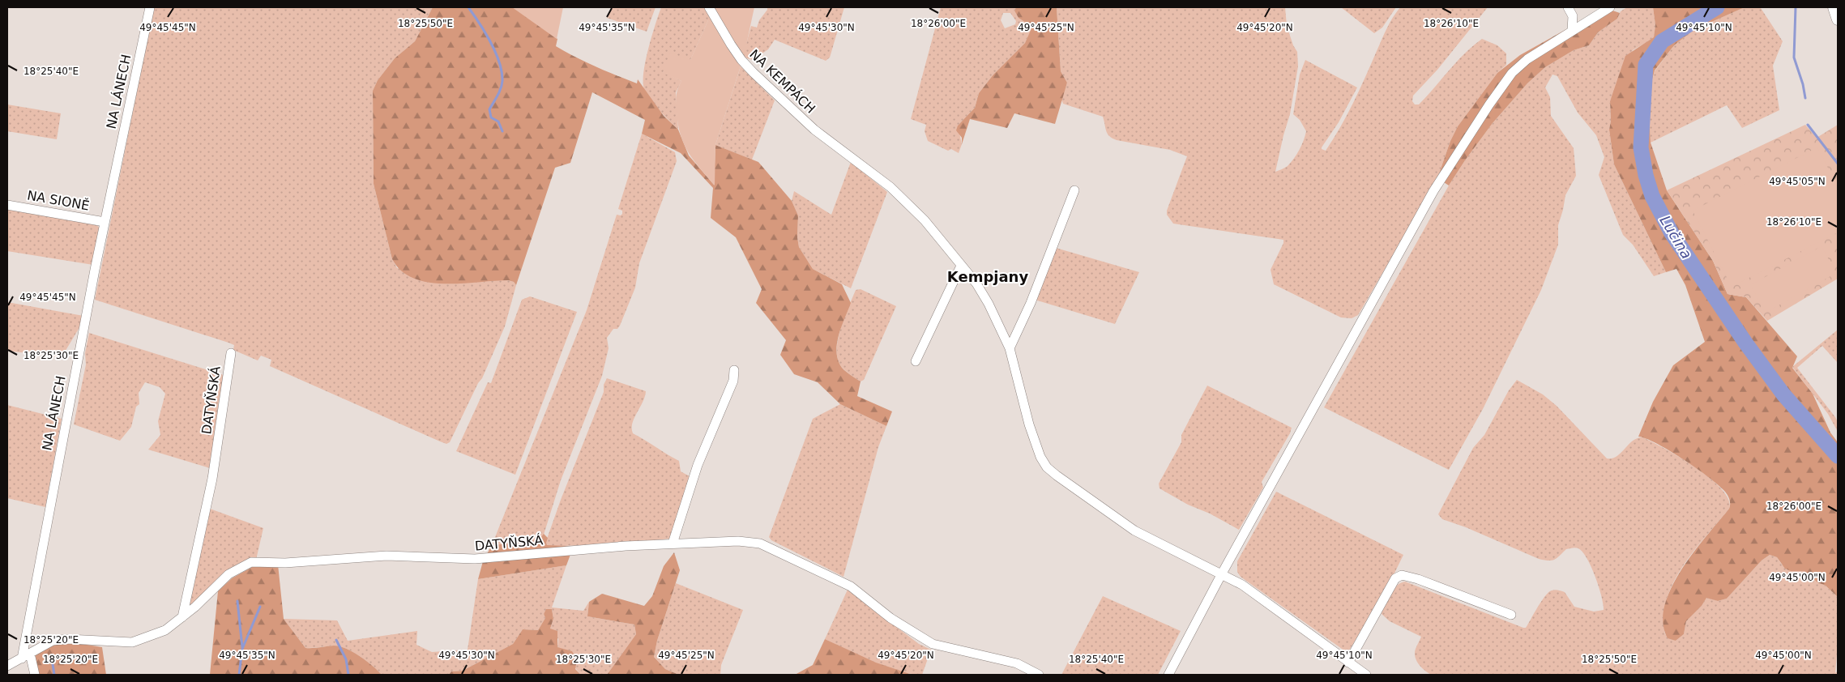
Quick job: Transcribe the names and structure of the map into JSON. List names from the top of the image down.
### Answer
{
  "streets": {
    "street": [
      "NA KEMPÁCH",
      "NA LÁNECH",
      "NA SIONĚ",
      "DATYŇSKÁ"
    ]
  },
  "crossings": [
    ["NA LÁNECH", "NA SIONĚ"],
    ["NA LÁNECH", "DATYŇSKÁ"]
  ],
  "districts": ["Kempjany"],
  "water": ["Lučina"],
  "coordinates": [
    "18°25'50\"E",
    "18°26'00\"E",
    "18°26'10\"E",
    "49°45'45\"N",
    "49°45'35\"N",
    "49°45'30\"N",
    "49°45'25\"N",
    "49°45'20\"N",
    "49°45'10\"N",
    "18°25'40\"E",
    "49°45'05\"N",
    "18°25'30\"E",
    "49°45'00\"N",
    "18°25'20\"E"
  ]
}
